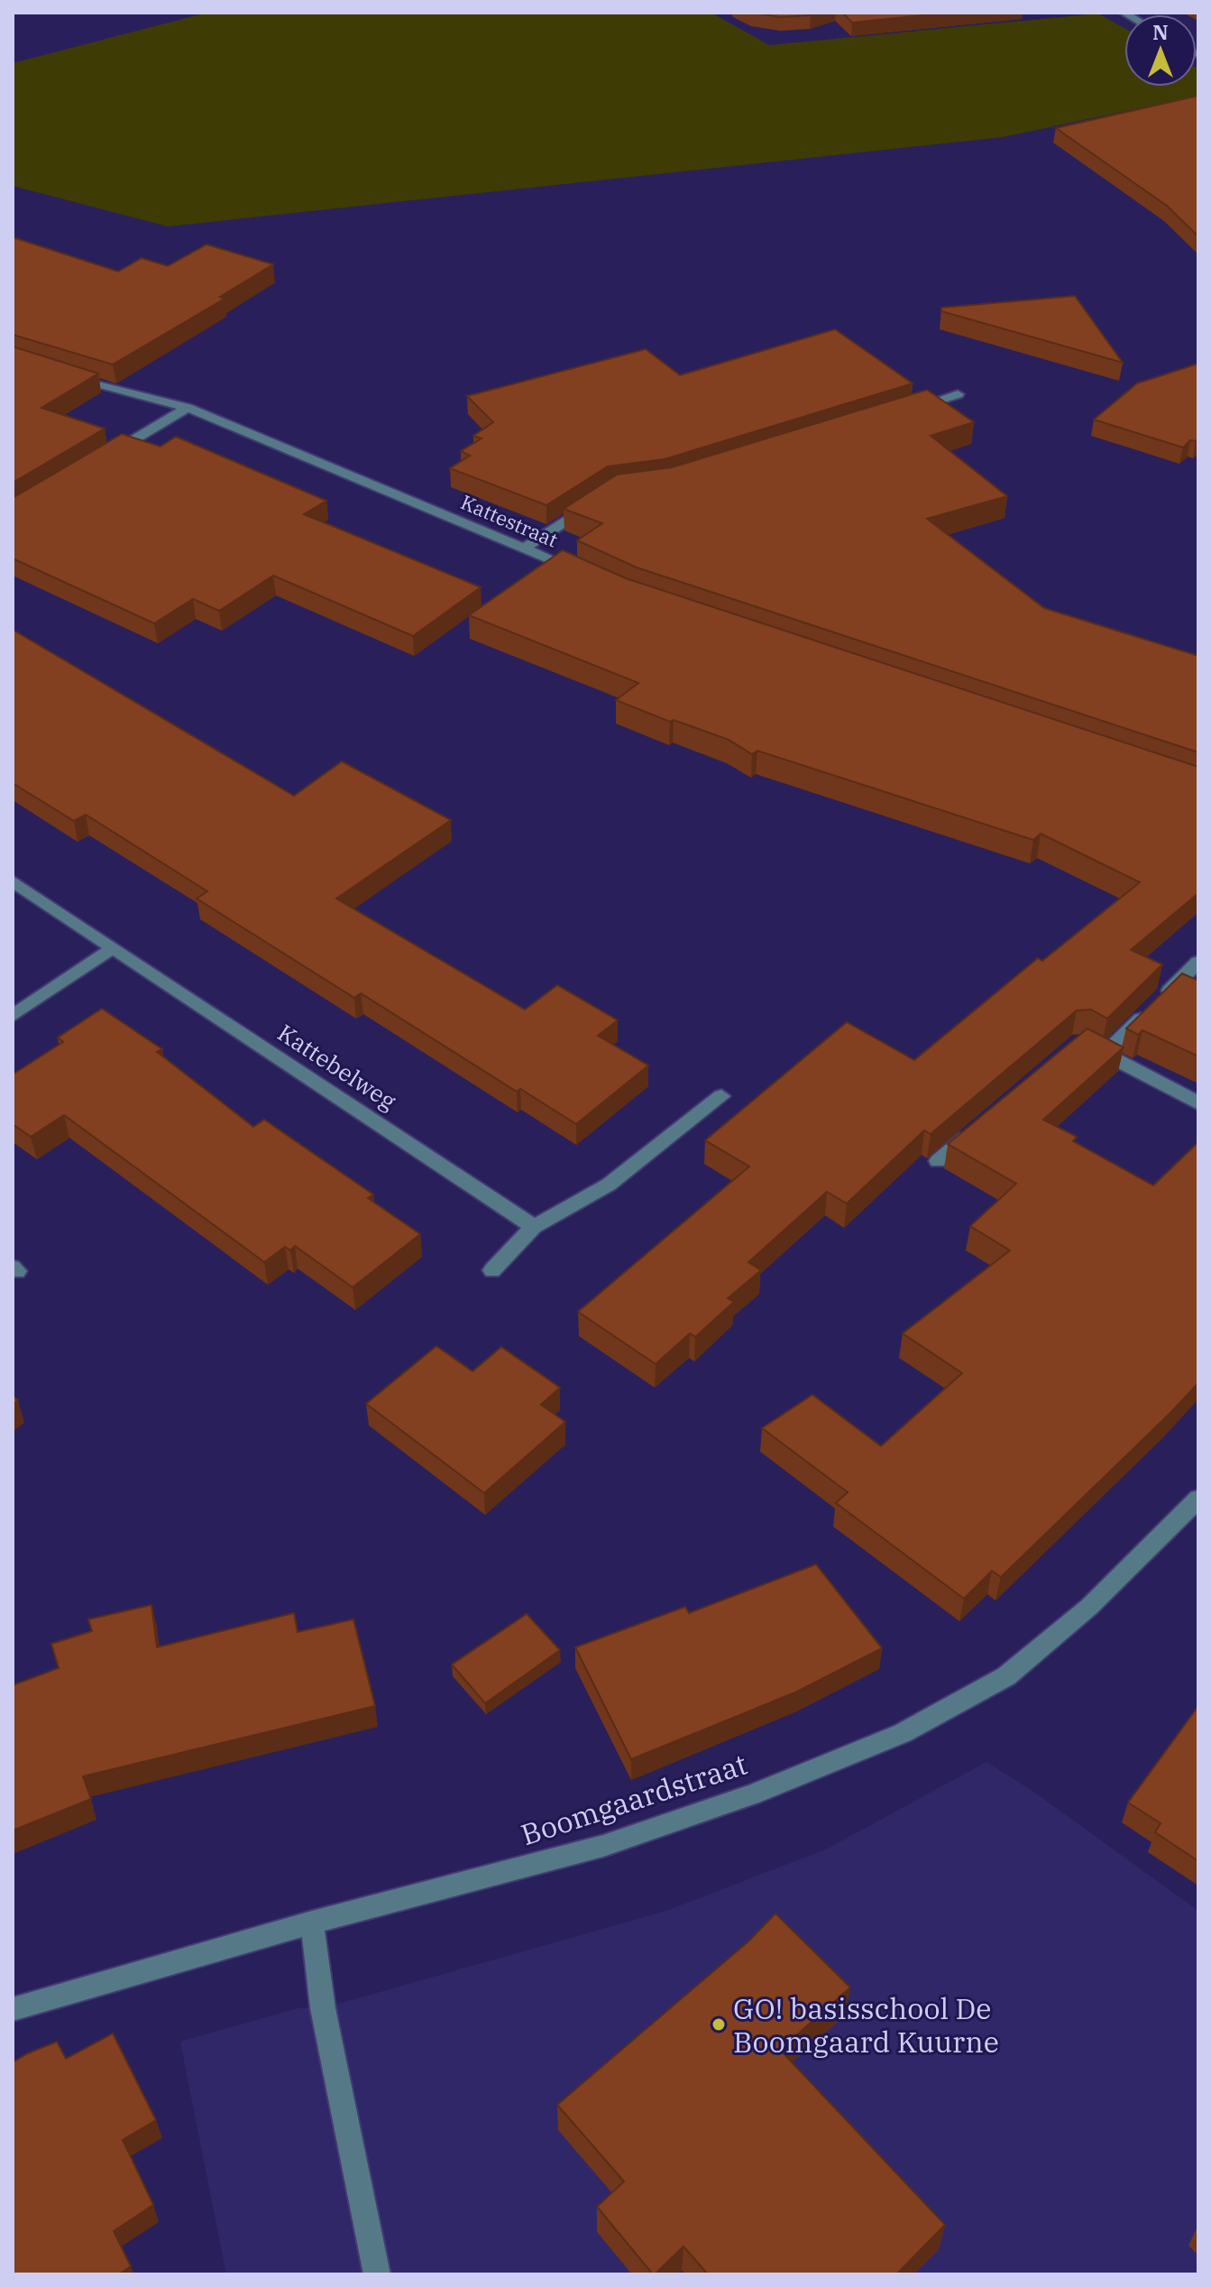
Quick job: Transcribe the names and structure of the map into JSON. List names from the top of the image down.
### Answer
{
  "streets": {
    "street": ["Kattestraat", "Kattebelweg", "Boomgaardstraat"]
  },
  "places": ["GO! basisschool De Boomgaard Kuurne"],
  "north": "top"
}
